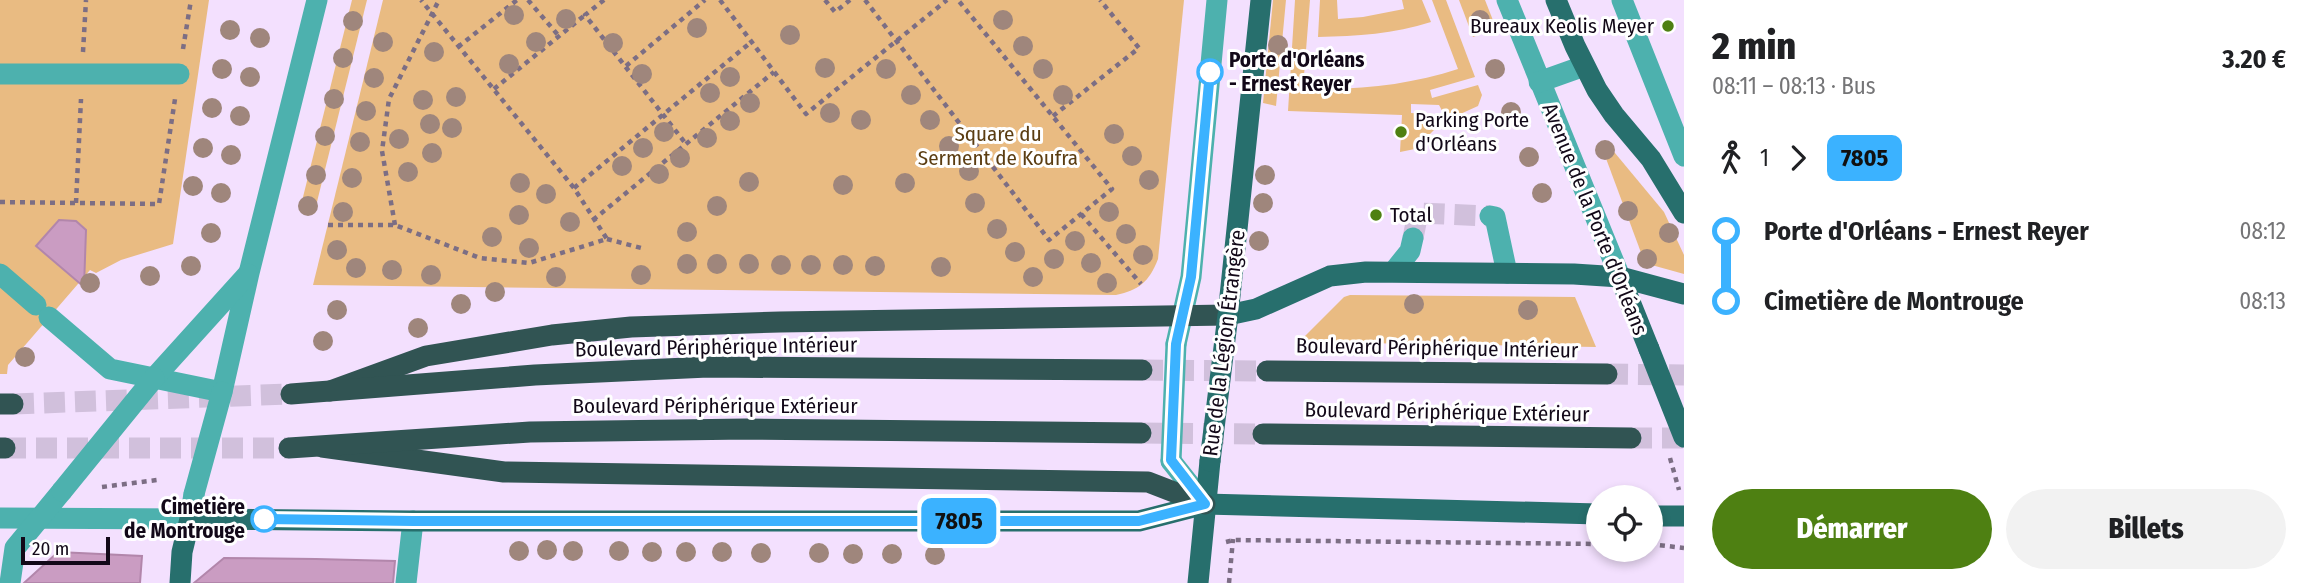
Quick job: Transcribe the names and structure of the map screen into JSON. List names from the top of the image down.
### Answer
{
  "streets": {
    "highway": ["Boulevard Périphérique Intérieur", "Boulevard Périphérique Extérieur"],
    "main road": ["Avenue de la Porte d'Orléans", "Rue de la Légion Étrangère"]
  },
  "parks": ["Square du Serment de Koufra"],
  "places": [
    "Bureaux Keolis Meyer",
    "Porte d'Orléans - Ernest Reyer",
    "Parking Porte d'Orléans",
    "Total",
    "Cimetière de Montrouge"
  ],
  "lines": ["bus line 7805"],
  "scale_bar": "20 m",
  "page": {
    "on_map": "7805",
    "heading": ["2 min", "08:11 – 08:13 · Bus", "3.20 €"],
    "legs": ["1", "7805"],
    "list": [
      {
        "name": "Porte d'Orléans - Ernest Reyer",
        "value": "08:12"
      },
      {
        "name": "Cimetière de Montrouge",
        "value": "08:13"
      }
    ],
    "buttons": ["Démarrer", "Billets"],
    "scale": "20 m"
  }
}
